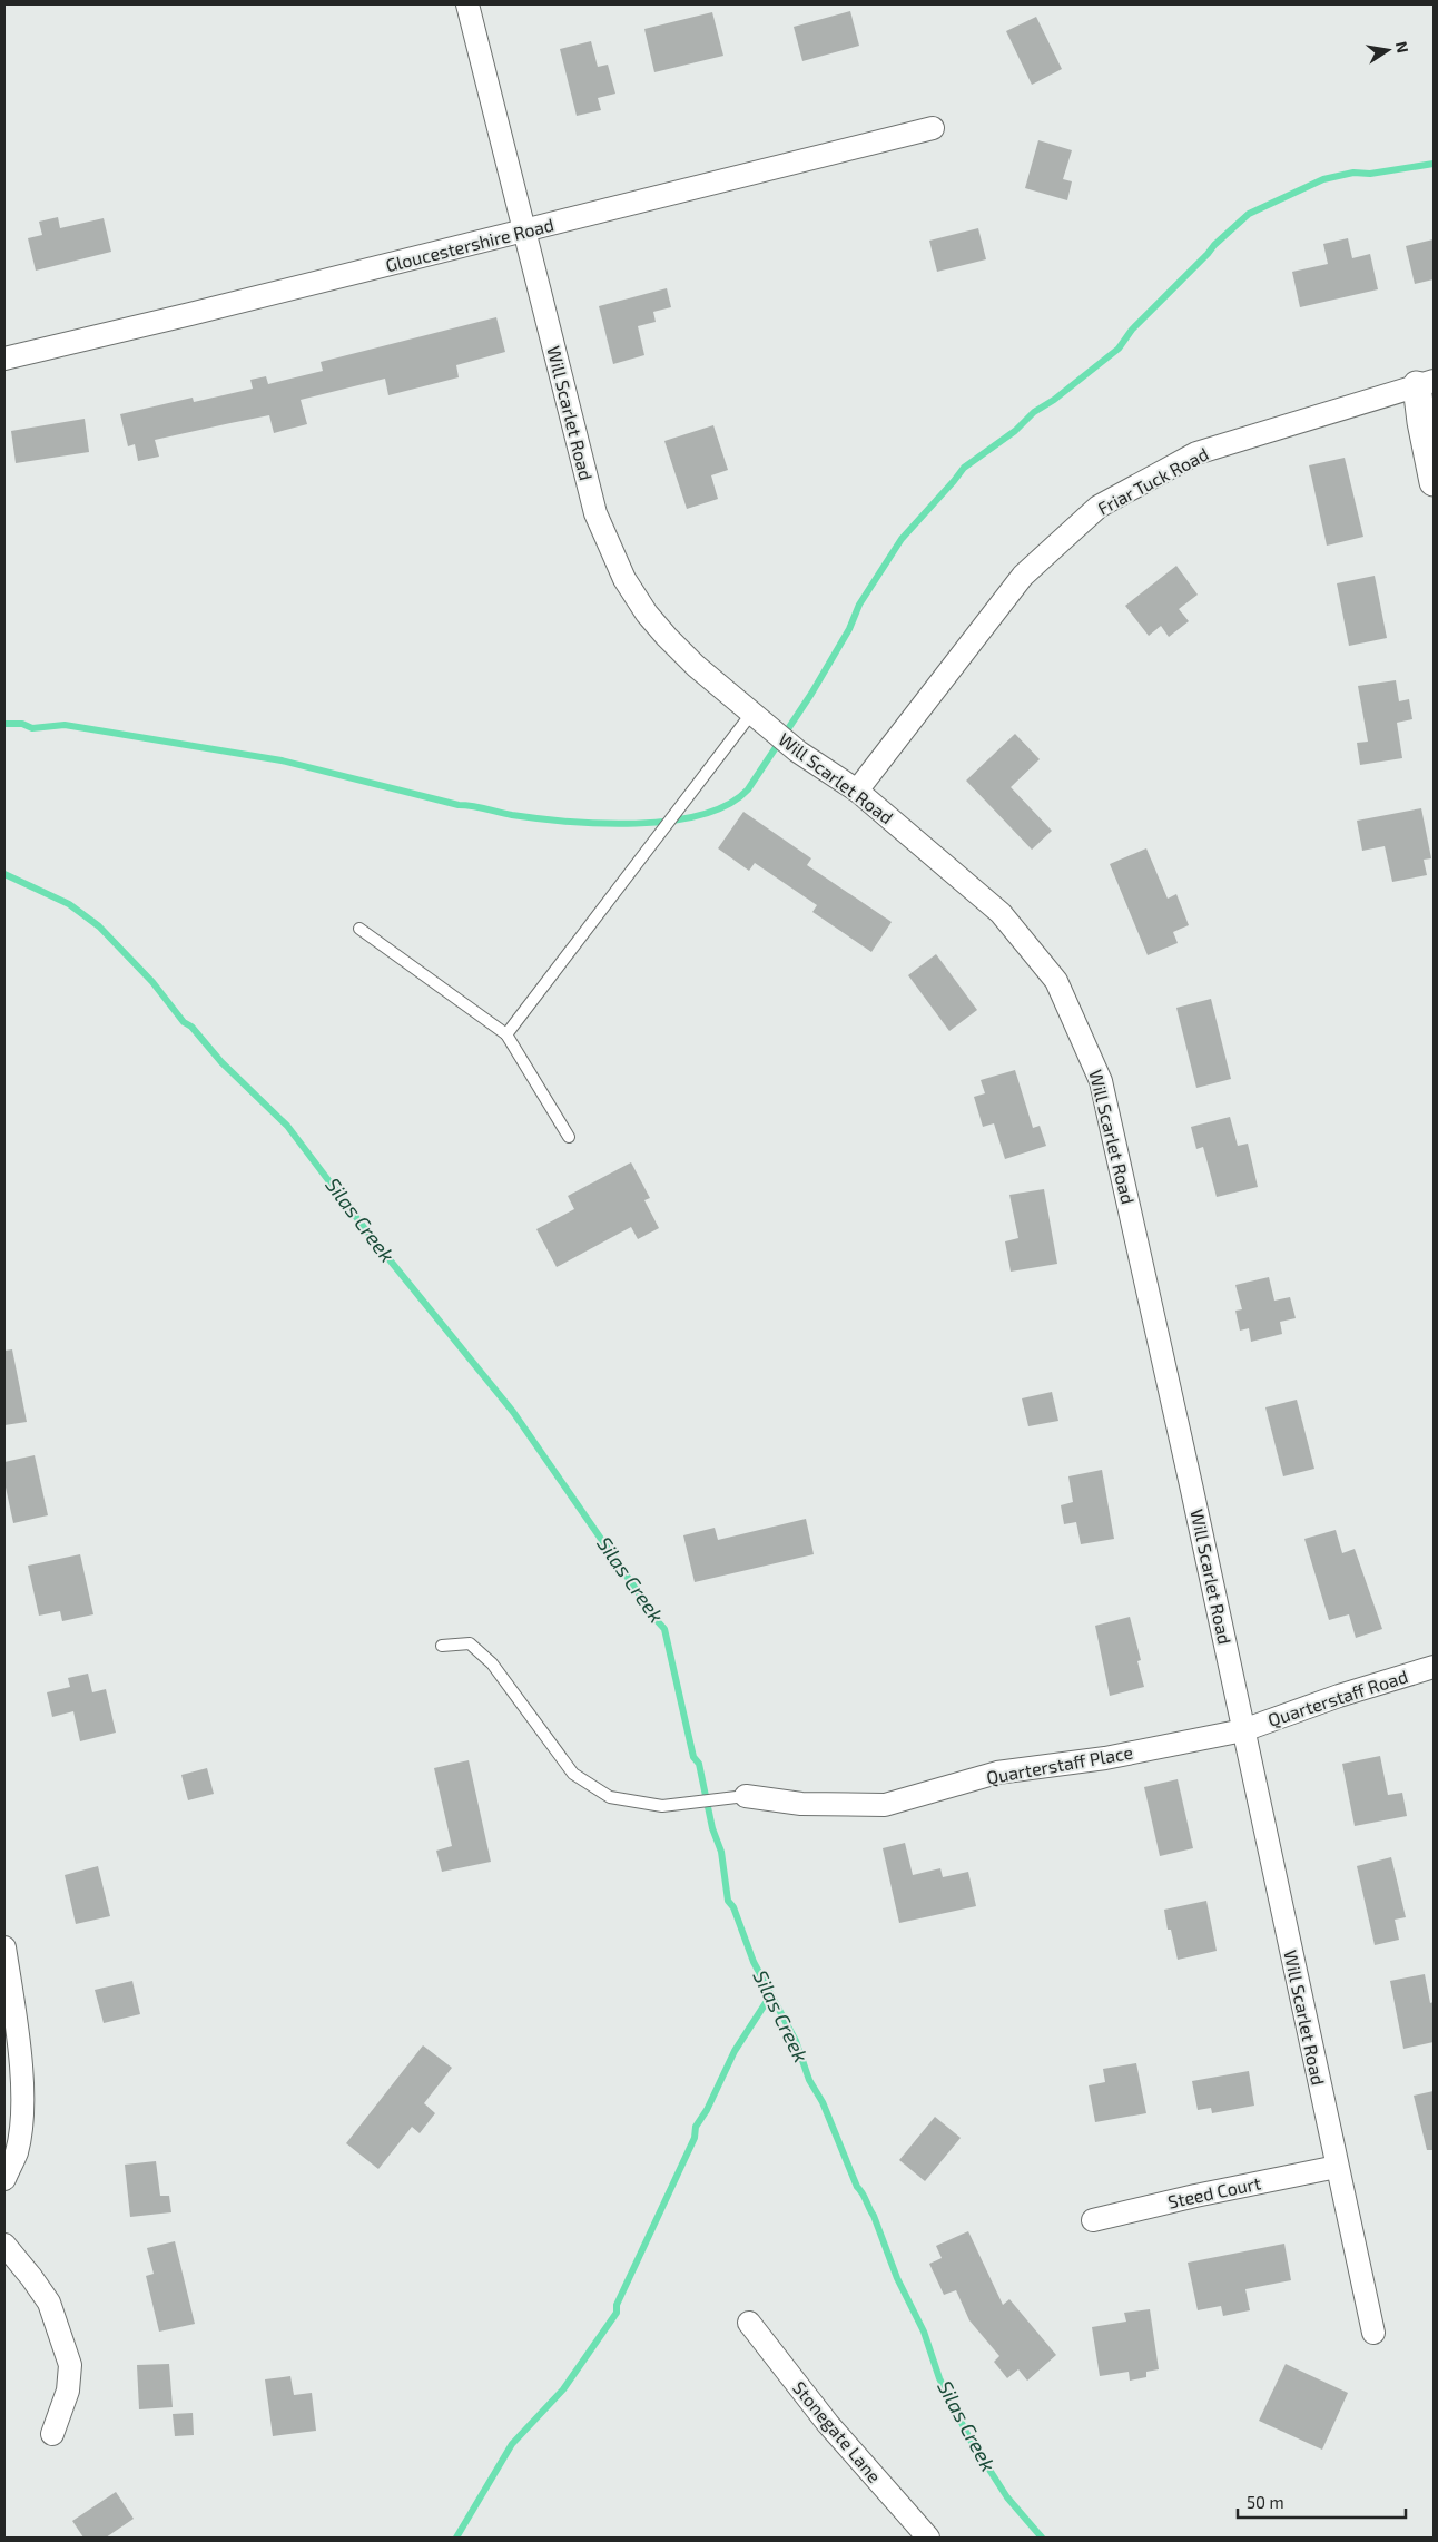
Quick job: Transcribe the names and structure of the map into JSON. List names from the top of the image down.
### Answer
{
  "streets": {
    "street": [
      "Gloucestershire Road",
      "Will Scarlet Road",
      "Friar Tuck Road",
      "Quarterstaff Road",
      "Quarterstaff Place",
      "Steed Court",
      "Stonegate Lane"
    ]
  },
  "crossings": [
    ["Gloucestershire Road", "Will Scarlet Road"],
    ["Will Scarlet Road", "Friar Tuck Road"],
    ["Will Scarlet Road", "Quarterstaff Road"],
    ["Will Scarlet Road", "Quarterstaff Place"],
    ["Will Scarlet Road", "Steed Court"],
    ["Quarterstaff Road", "Quarterstaff Place"]
  ],
  "water": ["Silas Creek"],
  "scale_bar": "50 m",
  "north": "right"
}
